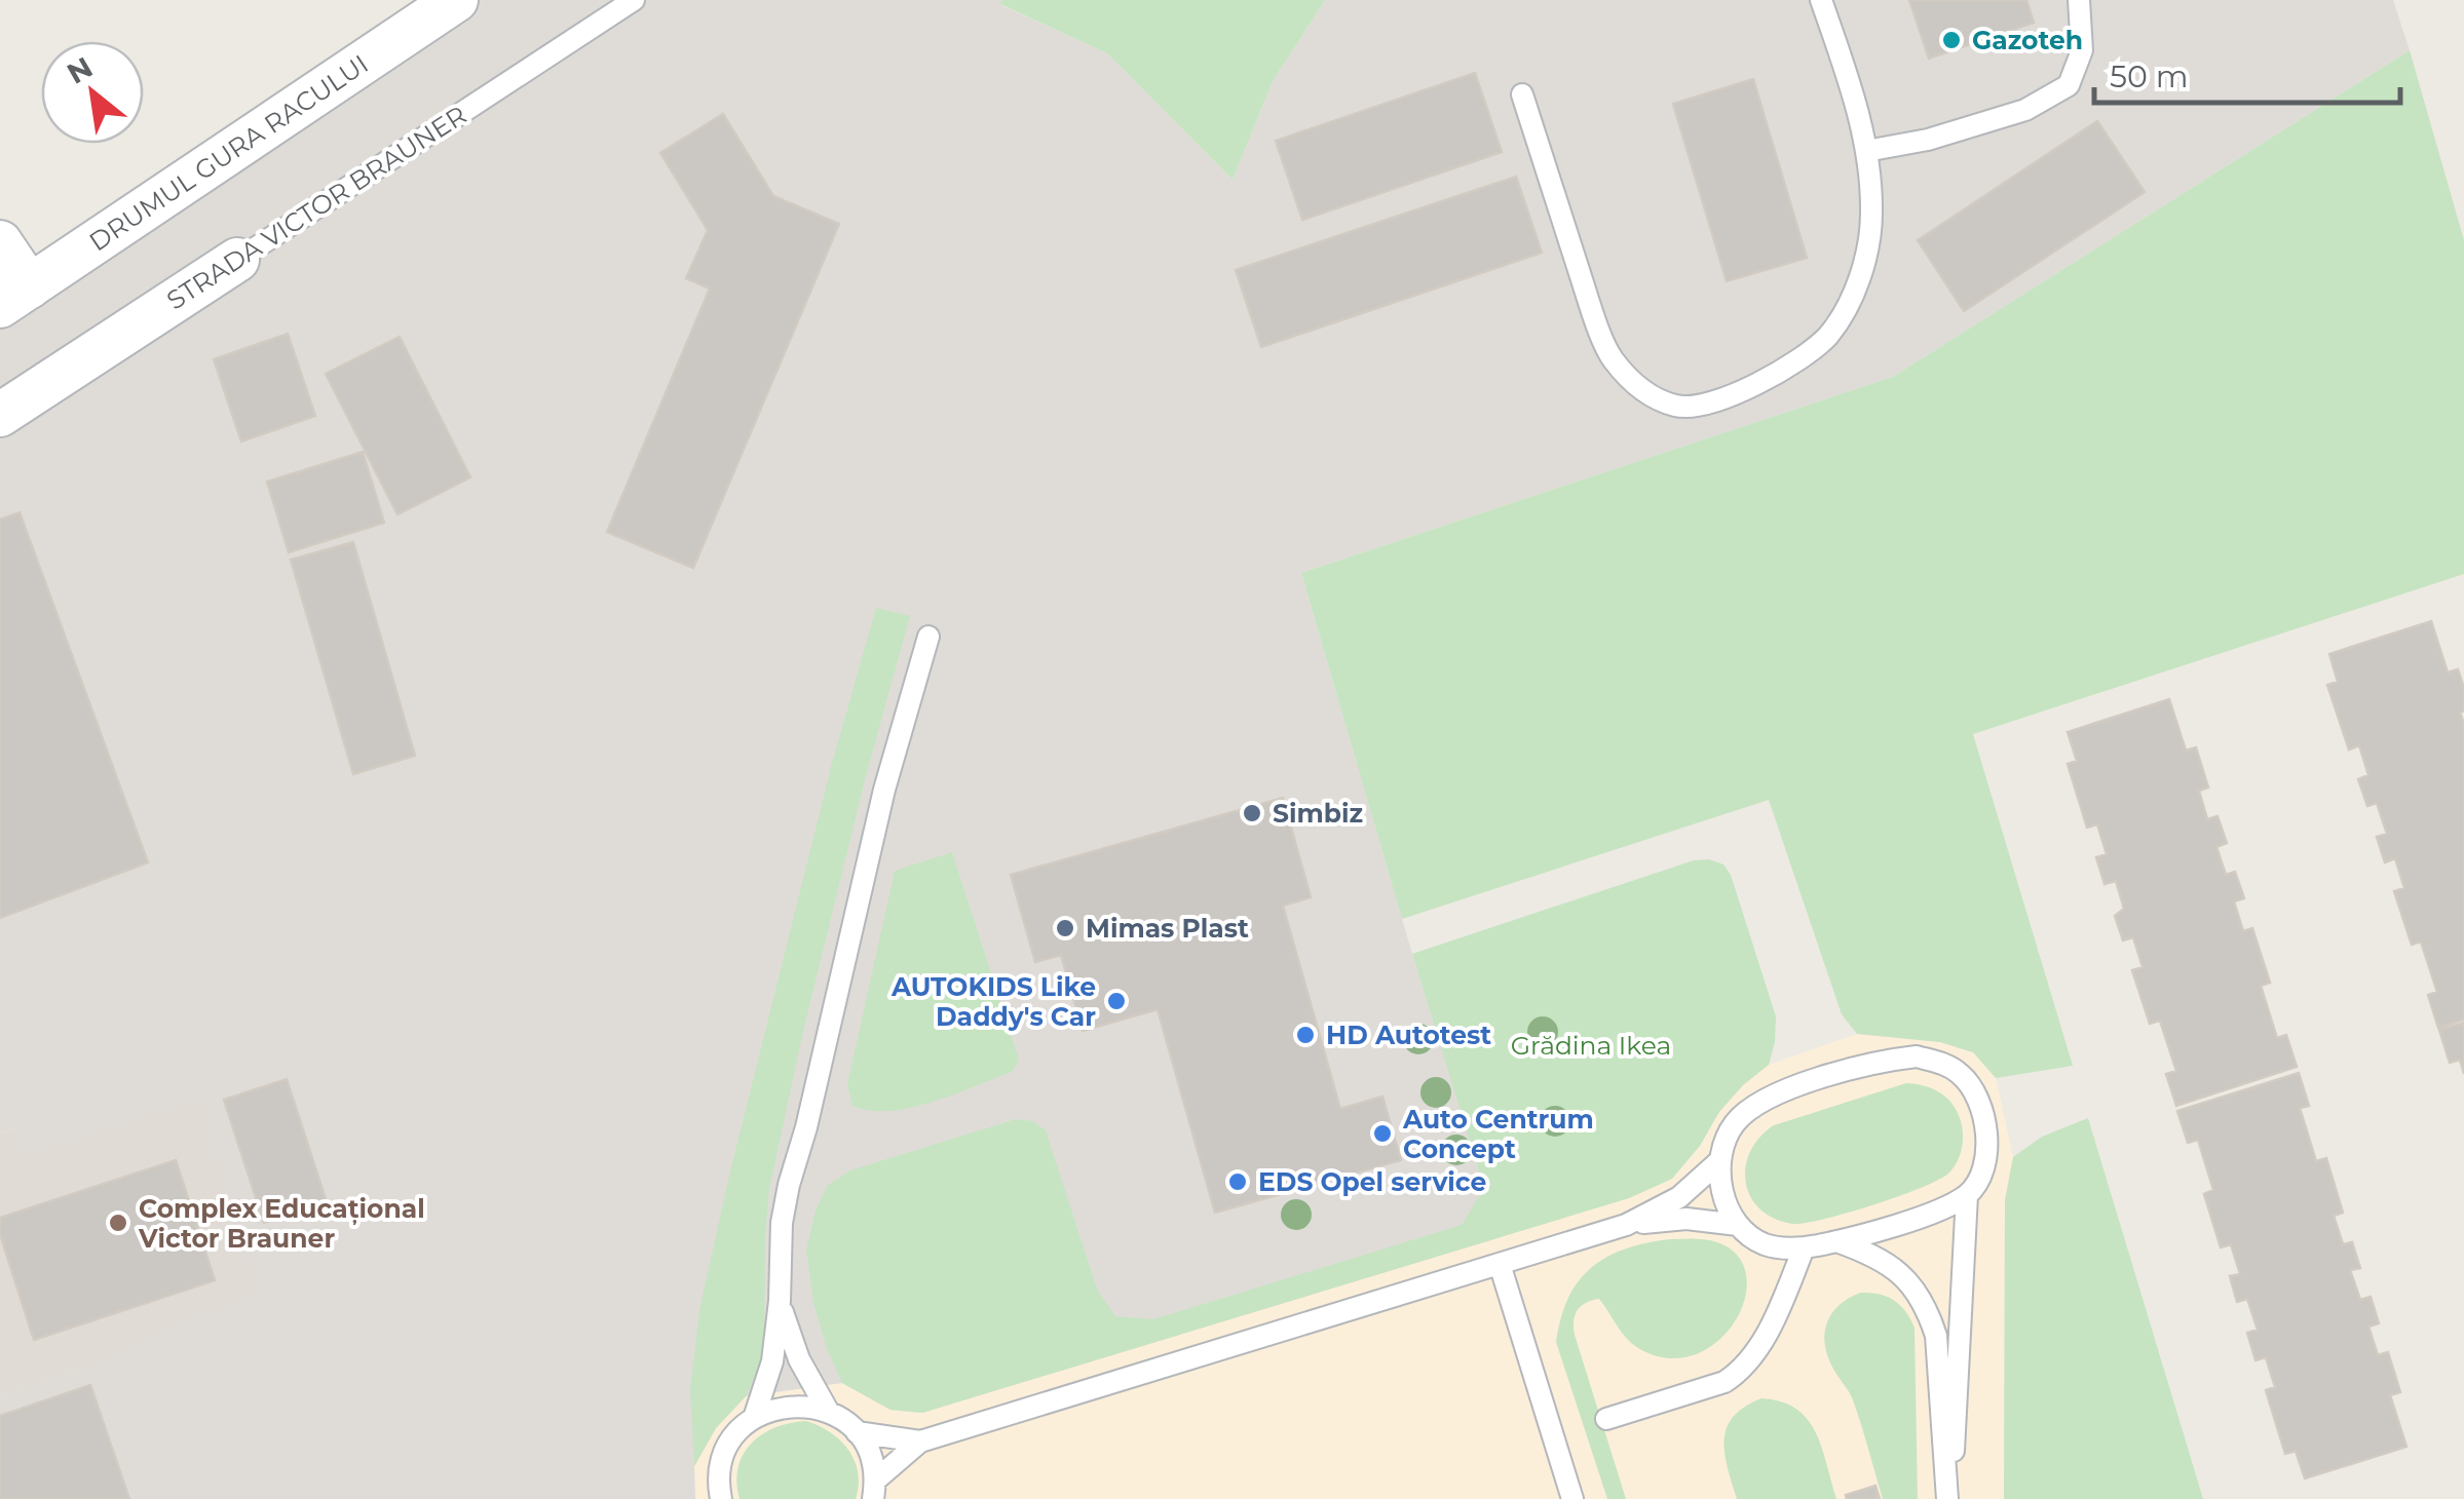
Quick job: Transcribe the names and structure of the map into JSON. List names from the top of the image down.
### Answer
{
  "streets": {
    "street": ["DRUMUL GURA RACULUI", "STRADA VICTOR BRAUNER"]
  },
  "parks": ["Grădina Ikea"],
  "places": [
    "Gazoteh",
    "Simbiz",
    "Mimas Plast",
    "AUTOKIDS Like Daddy's Car",
    "HD Autotest",
    "Auto Centrum Concept",
    "EDS Opel service",
    "Complex Educațional Victor Brauner"
  ],
  "scale_bar": "50 m",
  "north": "top left"
}
